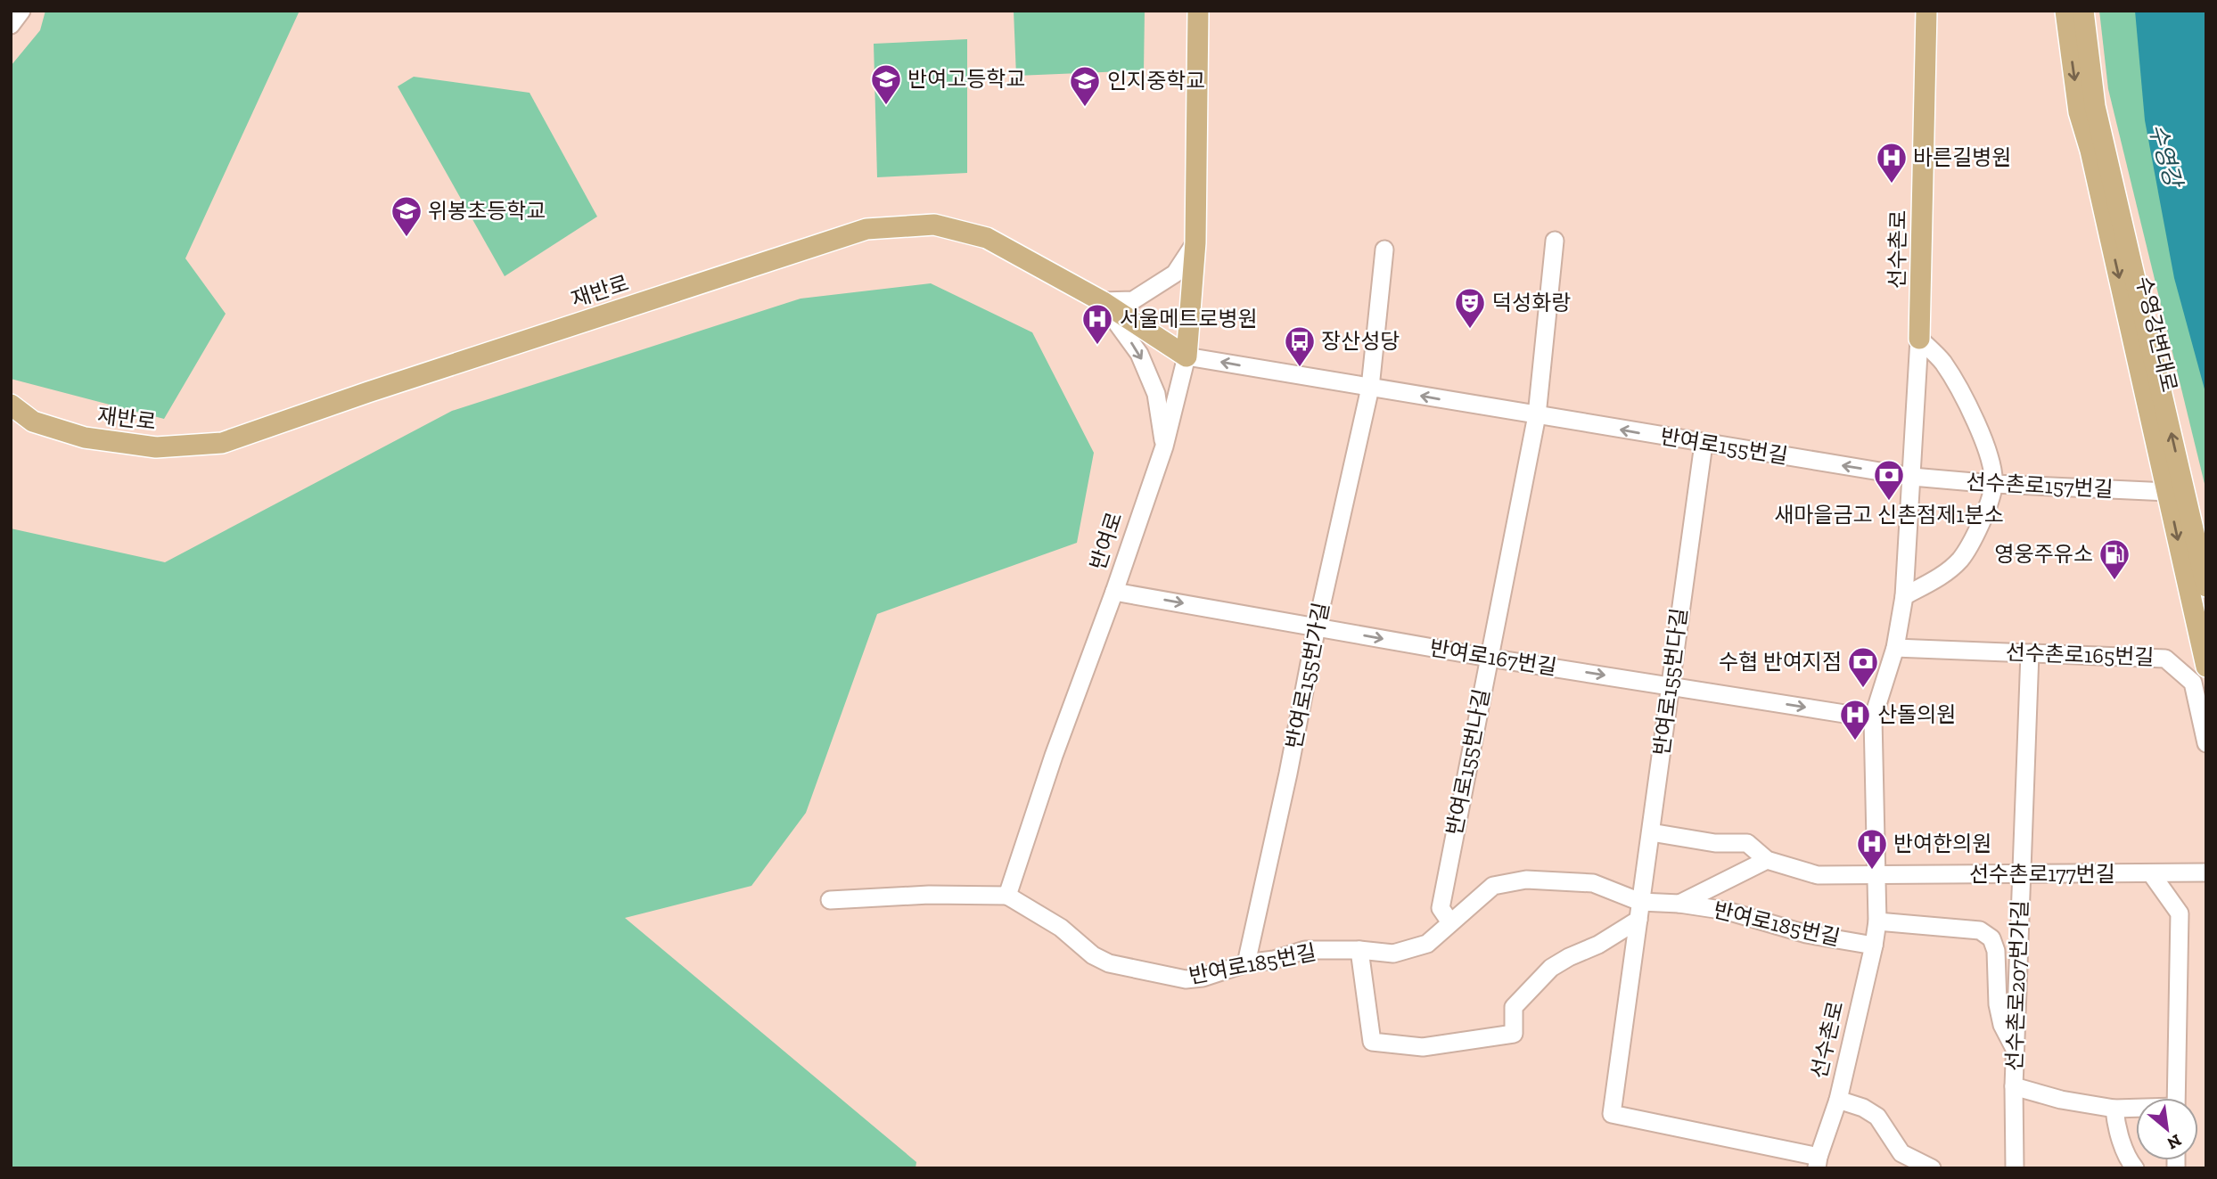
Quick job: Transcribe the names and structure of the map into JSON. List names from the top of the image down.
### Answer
{
  "streets": {
    "main road": [
      "선수촌로",
      "재반로",
      "수영강변대로",
      "반여로"
    ],
    "street": [
      "반여로155번길",
      "선수촌로157번길",
      "선수촌로165번길",
      "반여로167번길",
      "반여로155번가길",
      "반여로155번다길",
      "반여로155번나길",
      "선수촌로177번길",
      "반여로185번길",
      "선수촌로207번가길"
    ]
  },
  "crossings": [
    ["선수촌로", "반여로155번길"],
    ["선수촌로", "선수촌로157번길"],
    ["선수촌로", "선수촌로165번길"],
    ["선수촌로", "반여로167번길"],
    ["선수촌로", "반여로155번다길"],
    ["선수촌로", "선수촌로177번길"],
    ["선수촌로", "반여로185번길"],
    ["재반로", "반여로155번길"],
    ["재반로", "반여로"],
    ["수영강변대로", "선수촌로157번길"],
    ["반여로155번길", "선수촌로157번길"],
    ["반여로155번길", "반여로"],
    ["반여로155번길", "반여로155번가길"],
    ["반여로155번길", "반여로155번다길"],
    ["반여로155번길", "반여로155번나길"],
    ["반여로", "반여로167번길"],
    ["반여로", "반여로185번길"],
    ["선수촌로165번길", "선수촌로207번가길"],
    ["반여로167번길", "반여로155번가길"],
    ["반여로167번길", "반여로155번다길"],
    ["반여로167번길", "반여로155번나길"],
    ["반여로155번가길", "반여로185번길"],
    ["반여로155번다길", "반여로185번길"],
    ["반여로155번나길", "반여로185번길"],
    ["선수촌로177번길", "선수촌로207번가길"]
  ],
  "one_way": ["반여로155번길", "반여로167번길"],
  "water": ["수영강"],
  "places": {
    "school or university": ["반여고등학교", "인지중학교", "위봉초등학교"],
    "hospital": [
      "바른길병원",
      "서울메트로병원",
      "산돌의원",
      "반여한의원"
    ],
    "theatre": ["덕성화랑"],
    "bus stop": ["장산성당"],
    "bank": ["새마을금고 신촌점제1분소", "수협 반여지점"],
    "fuel station": ["영웅주유소"]
  },
  "north": "bottom right"
}
